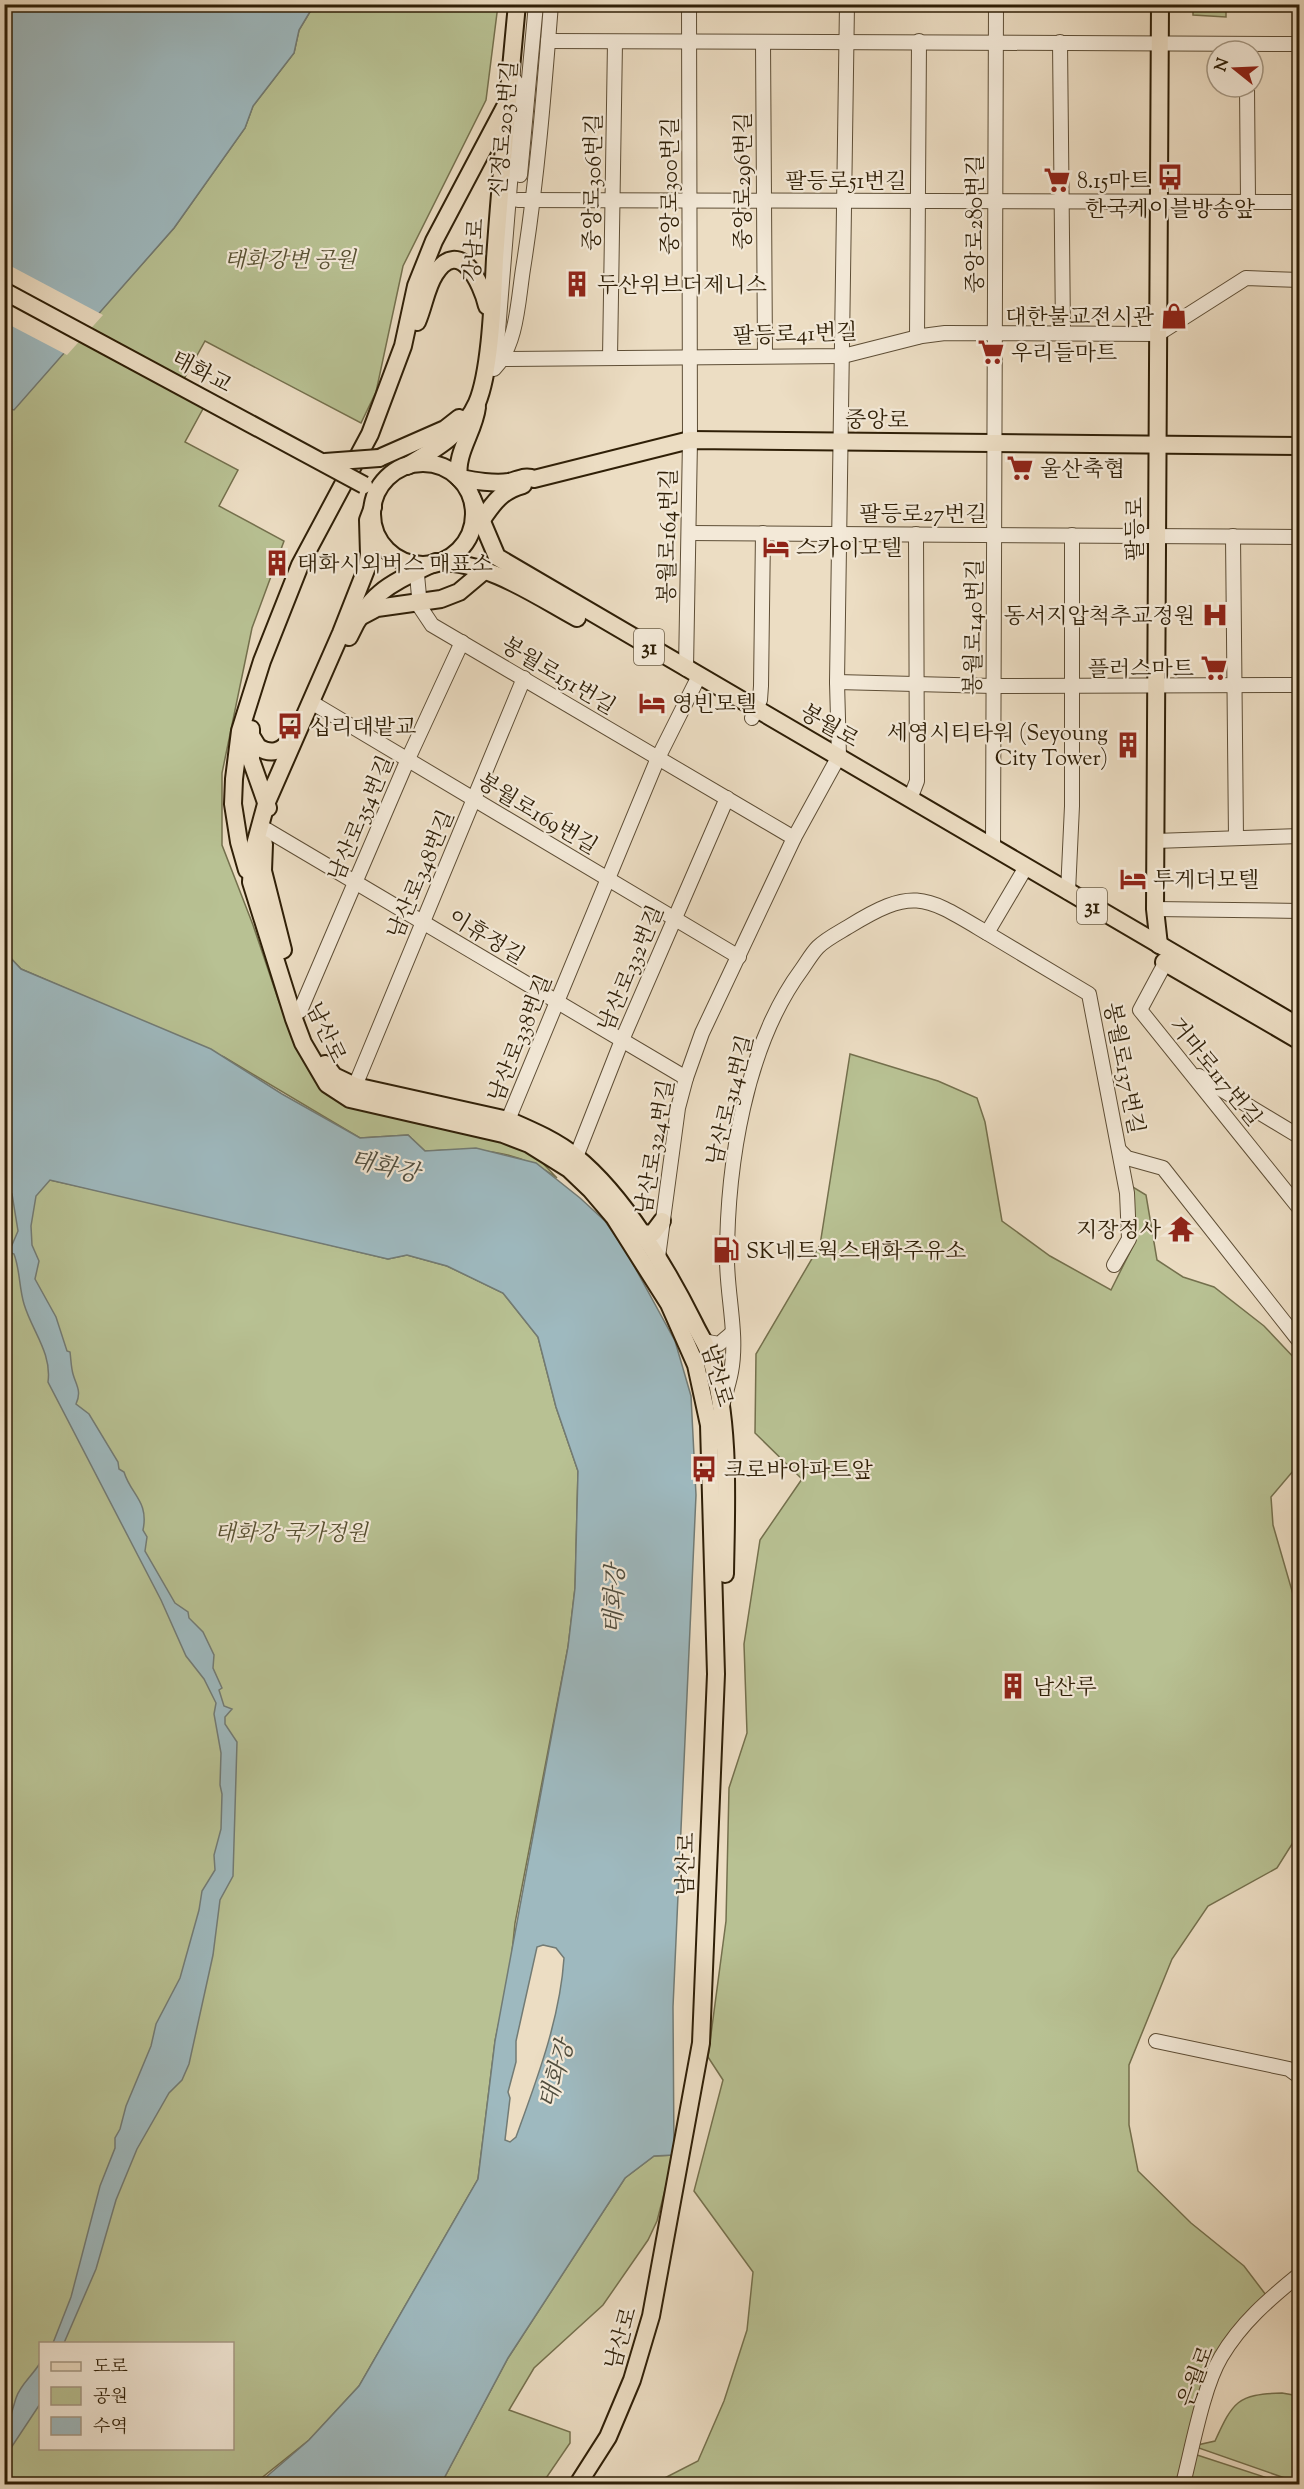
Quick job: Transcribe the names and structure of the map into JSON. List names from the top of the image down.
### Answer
{
  "streets": {
    "main road": [
      "강남로",
      "태화교",
      "중앙로",
      "팔등로",
      "31",
      "봉월로",
      "남산로"
    ],
    "street": [
      "신정로203번길",
      "팔등로51번길",
      "중앙로296번길",
      "중앙로306번길",
      "중앙로300번길",
      "중앙로280번길",
      "팔등로41번길",
      "팔등로27번길",
      "봉월로164번길",
      "봉월로140번길",
      "봉월로151번길",
      "봉월로169번길",
      "남산로354번길",
      "남산로348번길",
      "이휴정길",
      "남산로332번길",
      "남산로338번길",
      "봉월로137번길",
      "거마로117번길",
      "남산로314번길",
      "남산로324번길",
      "은월로"
    ]
  },
  "crossings": [
    ["신정로203번길", "팔등로51번길"],
    ["신정로203번길", "강남로"],
    ["팔등로51번길", "중앙로296번길"],
    ["팔등로51번길", "중앙로306번길"],
    ["팔등로51번길", "중앙로300번길"],
    ["팔등로51번길", "중앙로280번길"],
    ["팔등로51번길", "팔등로"],
    ["중앙로296번길", "팔등로41번길"],
    ["중앙로306번길", "팔등로41번길"],
    ["중앙로300번길", "팔등로41번길"],
    ["중앙로300번길", "중앙로"],
    ["중앙로300번길", "봉월로164번길"],
    ["중앙로280번길", "팔등로41번길"],
    ["중앙로280번길", "중앙로"],
    ["중앙로280번길", "봉월로140번길"],
    ["강남로", "태화교"],
    ["강남로", "중앙로"],
    ["강남로", "봉월로151번길"],
    ["강남로", "남산로"],
    ["팔등로41번길", "팔등로"],
    ["태화교", "중앙로"],
    ["태화교", "봉월로151번길"],
    ["태화교", "남산로"],
    ["중앙로", "팔등로"],
    ["중앙로", "봉월로164번길"],
    ["중앙로", "봉월로140번길"],
    ["중앙로", "봉월로151번길"],
    ["중앙로", "남산로"],
    ["팔등로27번길", "팔등로"],
    ["팔등로27번길", "봉월로164번길"],
    ["팔등로27번길", "봉월로140번길"],
    ["팔등로", "봉월로"],
    ["팔등로", "거마로117번길"],
    ["봉월로164번길", "31"],
    ["봉월로164번길", "남산로338번길"],
    ["봉월로140번길", "봉월로"],
    ["31", "남산로338번길"],
    ["봉월로151번길", "남산로354번길"],
    ["봉월로151번길", "남산로348번길"],
    ["봉월로151번길", "남산로332번길"],
    ["봉월로151번길", "남산로"],
    ["봉월로151번길", "남산로338번길"],
    ["봉월로151번길", "남산로324번길"],
    ["봉월로", "거마로117번길"],
    ["봉월로169번길", "남산로354번길"],
    ["봉월로169번길", "남산로348번길"],
    ["봉월로169번길", "남산로332번길"],
    ["봉월로169번길", "남산로"],
    ["봉월로169번길", "남산로338번길"],
    ["봉월로169번길", "남산로324번길"],
    ["남산로354번길", "이휴정길"],
    ["남산로354번길", "남산로"],
    ["남산로348번길", "이휴정길"],
    ["남산로348번길", "남산로"],
    ["이휴정길", "남산로332번길"],
    ["이휴정길", "남산로"],
    ["이휴정길", "남산로338번길"],
    ["이휴정길", "남산로324번길"],
    ["남산로332번길", "남산로"],
    ["남산로", "남산로338번길"],
    ["남산로", "남산로314번길"],
    ["남산로", "남산로324번길"],
    ["봉월로137번길", "남산로314번길"]
  ],
  "water": ["태화강"],
  "parks": ["태화강변 공원", "태화강 국가정원"],
  "places": {
    "bus stop": ["한국케이블방송앞", "십리대밭교", "크로바아파트앞"],
    "supermarket": [
      "8.15마트",
      "우리들마트",
      "울산축협",
      "플러스마트"
    ],
    "building": [
      "두산위브더제니스",
      "태화시외버스 매표소",
      "세영시티타워 (Seyoung City Tower)",
      "남산루"
    ],
    "shop": ["대한불교전시관"],
    "hotel": ["스카이모텔", "영빈모텔", "투게더모텔"],
    "hospital": ["동서지압척추교정원"],
    "temple": ["지장정사"],
    "fuel station": ["SK네트웍스태화주유소"]
  },
  "legend": ["도로", "공원", "수역"],
  "north": "left"
}
